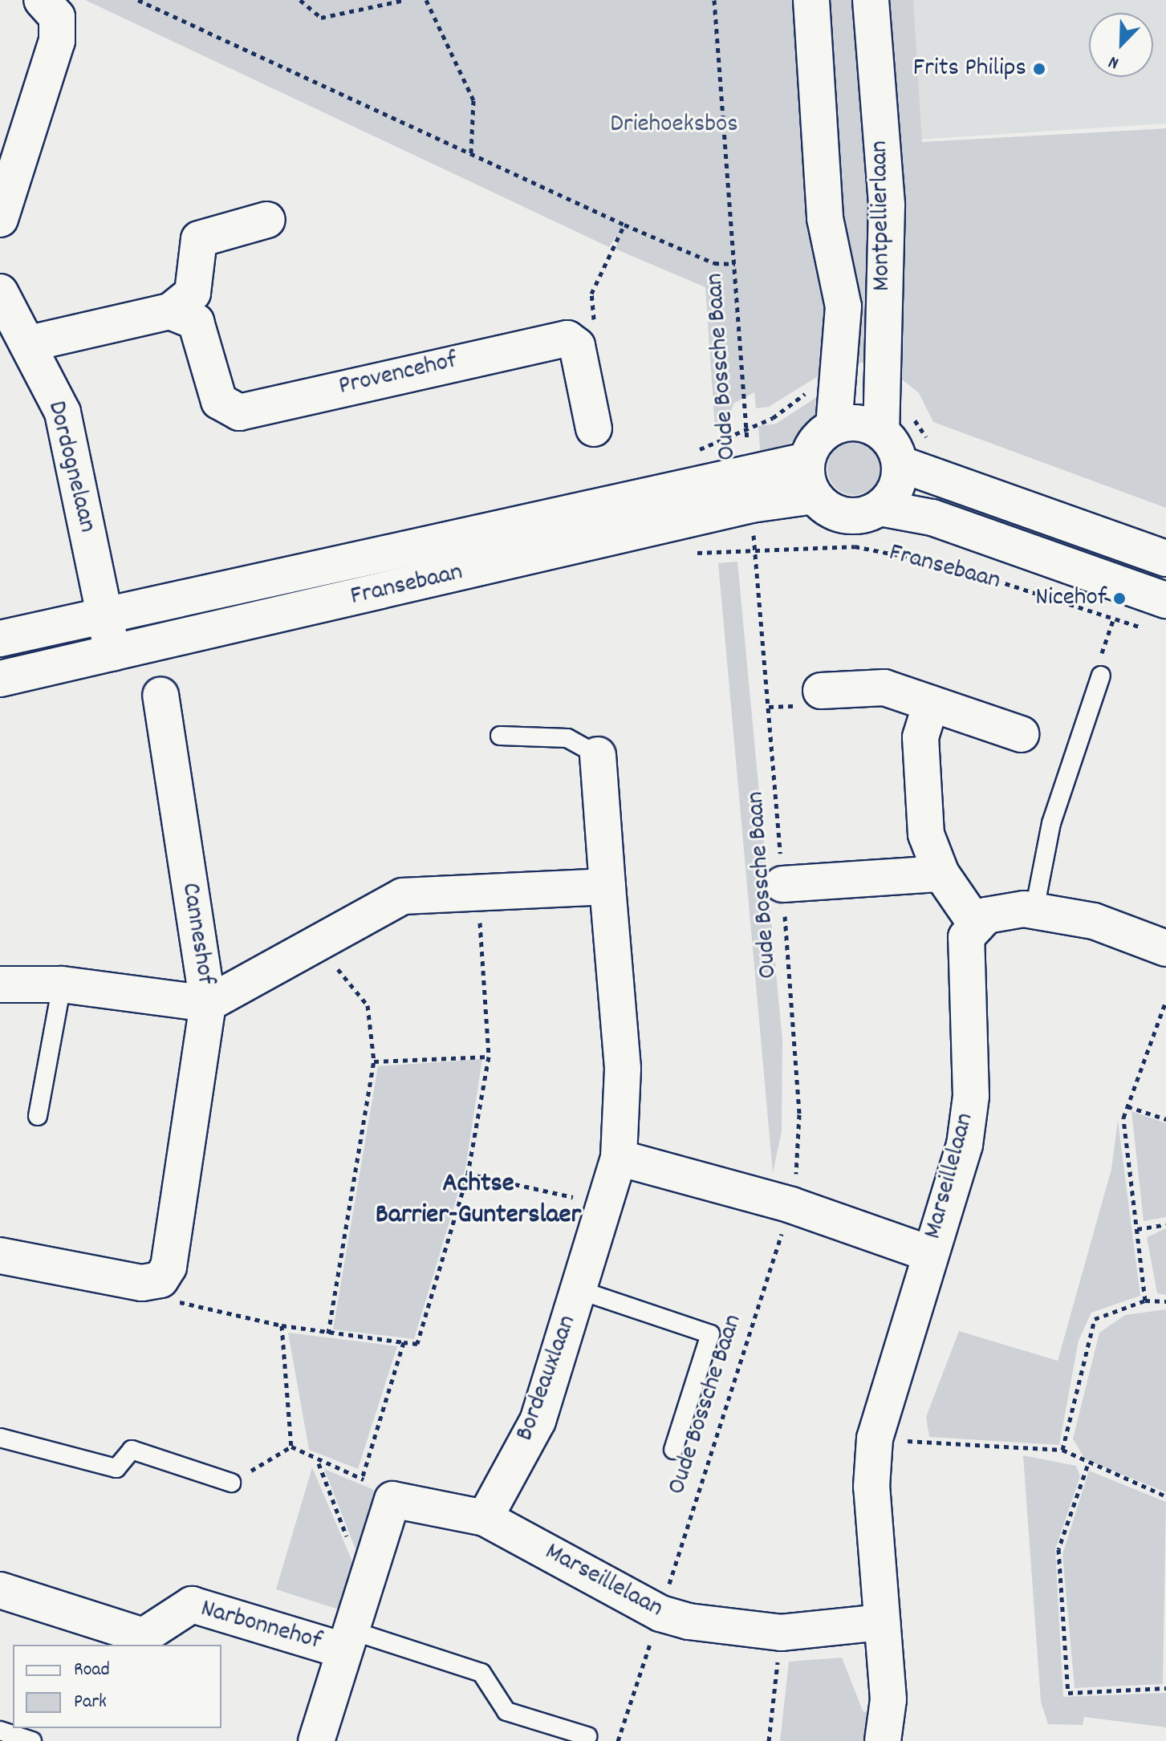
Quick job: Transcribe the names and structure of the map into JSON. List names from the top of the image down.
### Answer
{
  "streets": {
    "street": [
      "Montpellierlaan",
      "Provencehof",
      "Dordognelaan",
      "Fransebaan",
      "Canneshof",
      "Marseillelaan",
      "Bordeauxlaan",
      "Narbonnehof"
    ],
    "path": ["Oude Bossche Baan"]
  },
  "crossings": [
    ["Montpellierlaan", "Fransebaan"],
    ["Oude Bossche Baan", "Fransebaan"],
    ["Oude Bossche Baan", "Marseillelaan"],
    ["Dordognelaan", "Fransebaan"],
    ["Marseillelaan", "Bordeauxlaan"]
  ],
  "districts": ["Achtse Barrier-Gunterslaer"],
  "parks": ["Driehoeksbos"],
  "places": ["Frits Philips", "Nicehof"],
  "legend": ["Road", "Park"],
  "north": "bottom left"
}
